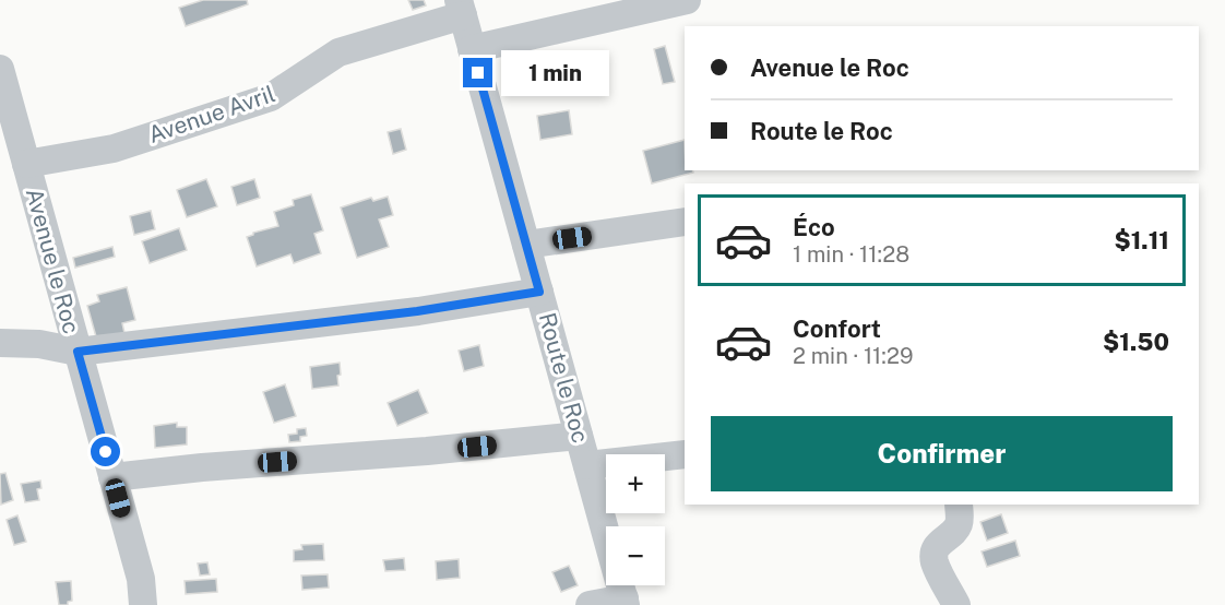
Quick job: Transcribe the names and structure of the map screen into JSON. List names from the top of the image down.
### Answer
{
  "streets": {
    "street": ["Avenue Avril", "Avenue le Roc", "Route le Roc"]
  },
  "crossings": [
    ["Avenue Avril", "Avenue le Roc"],
    ["Avenue Avril", "Route le Roc"]
  ],
  "page": {
    "banner": ["Avenue le Roc", "Route le Roc"],
    "bubble": "1 min",
    "list": [
      {
        "name": "Éco",
        "note": "1 min · 11:28",
        "value": "$1.11"
      },
      {
        "name": "Confort",
        "note": "2 min · 11:29",
        "value": "$1.50"
      }
    ],
    "buttons": "Confirmer",
    "map_buttons": ["+", "−"]
  }
}
